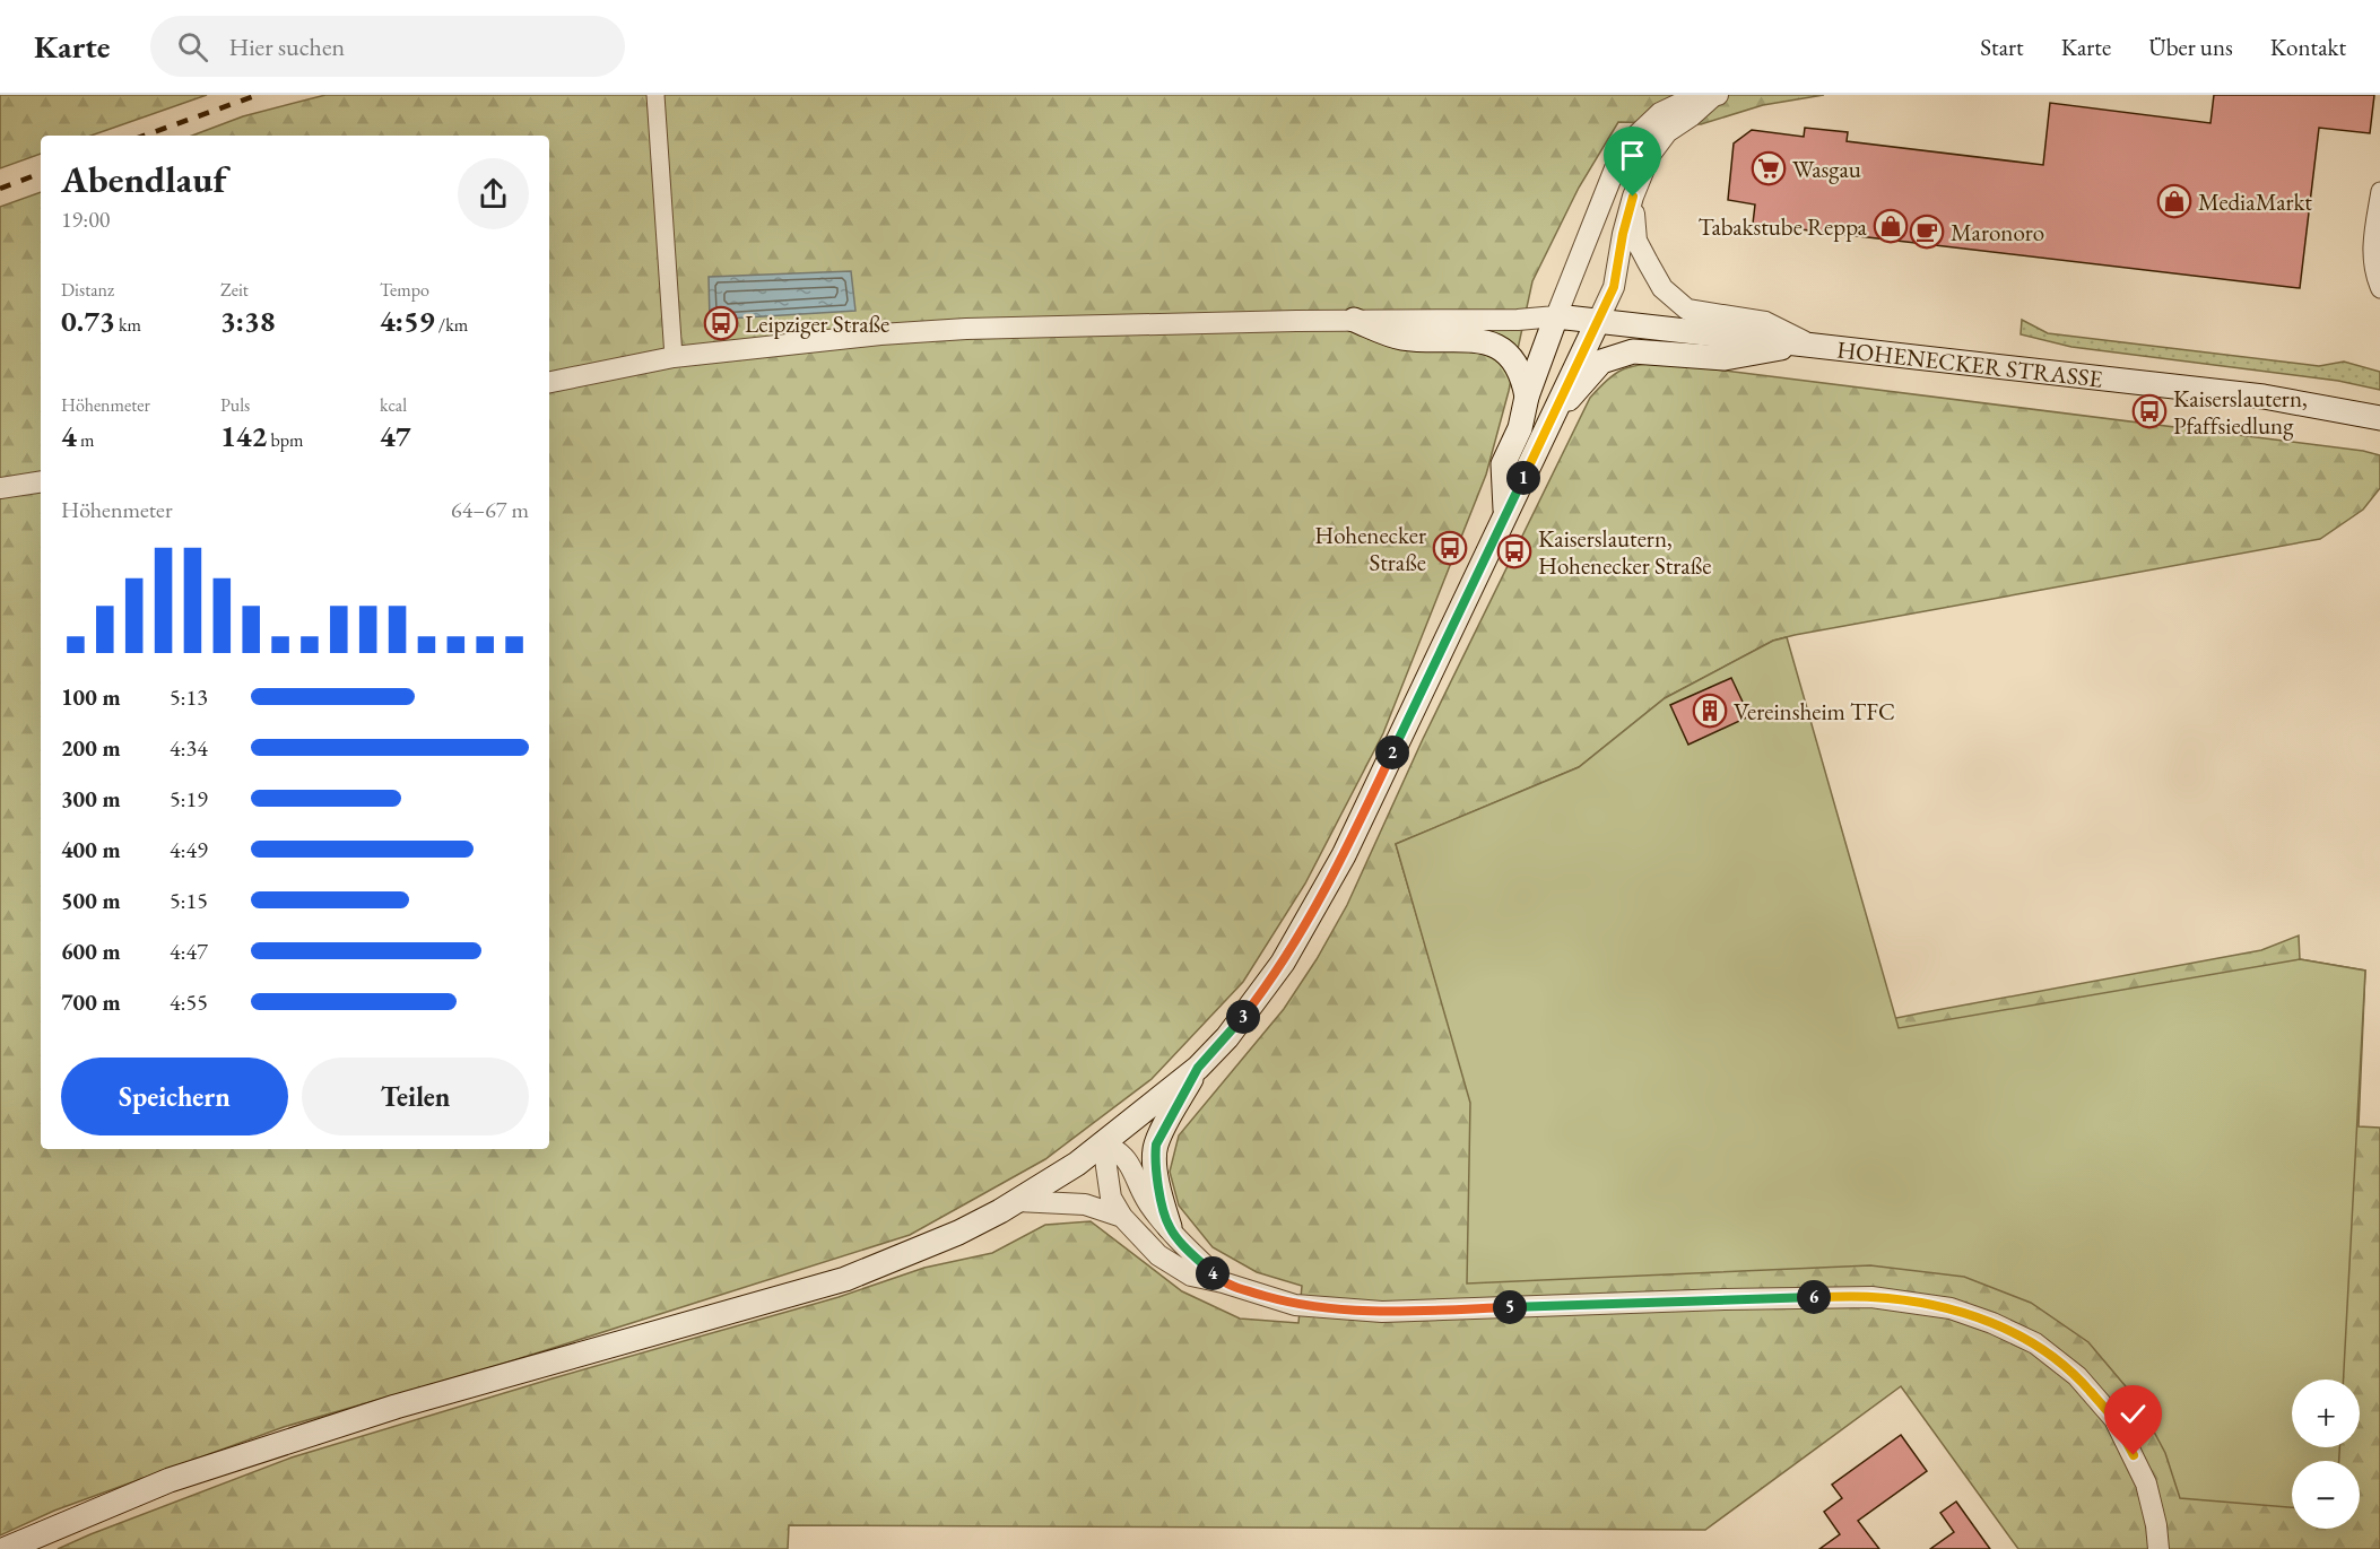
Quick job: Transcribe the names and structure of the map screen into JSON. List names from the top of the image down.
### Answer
{
  "streets": {
    "main road": ["HOHENECKER STRASSE"]
  },
  "places": {
    "supermarket": ["Wasgau"],
    "shop": ["MediaMarkt", "Tabakstube Reppa"],
    "cafe": ["Maronoro"],
    "bus stop": [
      "Leipziger Straße",
      "Kaiserslautern, Pfaffsiedlung",
      "Hohenecker Straße",
      "Kaiserslautern, Hohenecker Straße"
    ],
    "building": ["Vereinsheim TFC"]
  },
  "page": {
    "header": "Karte",
    "search": "Hier suchen",
    "nav": [
      "Start",
      "Karte",
      "Über uns",
      "Kontakt"
    ],
    "heading": ["Abendlauf", "19:00"],
    "stats": [
      ["Distanz", "0.73 km"],
      ["Zeit", "3:38"],
      ["Tempo", "4:59 /km"],
      ["Höhenmeter", "4 m"],
      ["Puls", "142 bpm"],
      ["kcal", "47"]
    ],
    "pins": [
      "1",
      "2",
      "3",
      "4",
      "6",
      "5"
    ],
    "chart": ["Höhenmeter", "64–67 m"],
    "list": [
      {
        "name": "100 m",
        "note": "5:13"
      },
      {
        "name": "200 m",
        "note": "4:34"
      },
      {
        "name": "300 m",
        "note": "5:19"
      },
      {
        "name": "400 m",
        "note": "4:49"
      },
      {
        "name": "500 m",
        "note": "5:15"
      },
      {
        "name": "600 m",
        "note": "4:47"
      },
      {
        "name": "700 m",
        "note": "4:55"
      }
    ],
    "buttons": ["Speichern", "Teilen"],
    "map_buttons": ["+", "−"]
  }
}
